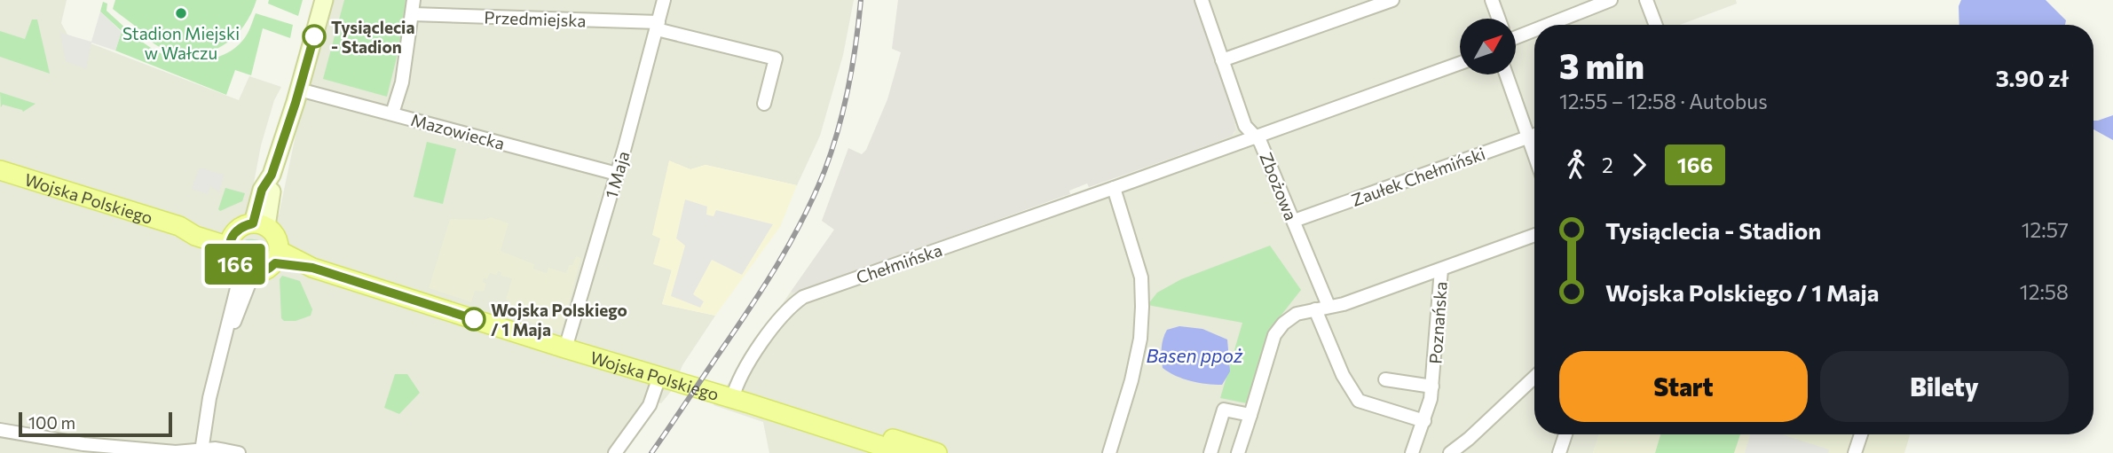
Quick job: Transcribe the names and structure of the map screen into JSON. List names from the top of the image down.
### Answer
{
  "streets": {
    "main road": ["Wojska Polskiego"],
    "street": [
      "Przedmiejska",
      "Mazowiecka",
      "1 Maja",
      "Zaułek Chełmiński",
      "Zbożowa",
      "Chełmińska",
      "Poznańska"
    ]
  },
  "crossings": [
    ["Przedmiejska", "1 Maja"],
    ["Mazowiecka", "1 Maja"],
    ["1 Maja", "Wojska Polskiego"],
    ["Zaułek Chełmiński", "Zbożowa"],
    ["Zbożowa", "Chełmińska"],
    ["Zbożowa", "Poznańska"],
    ["Wojska Polskiego", "Chełmińska"]
  ],
  "water": ["Basen ppoż"],
  "places": ["Stadion Miejski w Wałczu", "Tysiąclecia - Stadion", "Wojska Polskiego / 1 Maja"],
  "lines": ["bus line 166"],
  "scale_bar": "100 m",
  "north": "top right",
  "page": {
    "on_map": "166",
    "heading": ["3 min", "12:55 – 12:58 · Autobus", "3.90 zł"],
    "legs": ["2", "166"],
    "list": [
      {
        "name": "Tysiąclecia - Stadion",
        "value": "12:57"
      },
      {
        "name": "Wojska Polskiego / 1 Maja",
        "value": "12:58"
      }
    ],
    "buttons": ["Start", "Bilety"],
    "scale": "100 m"
  }
}
